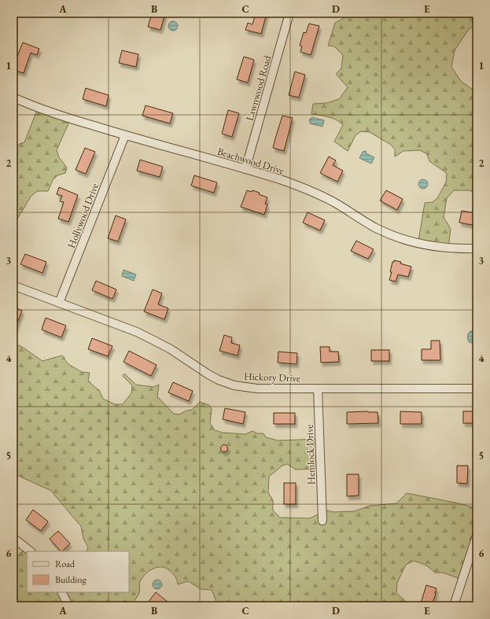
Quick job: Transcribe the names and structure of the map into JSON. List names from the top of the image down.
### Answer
{
  "streets": {
    "street": [
      "Lawnwood Road",
      "Beachwood Drive",
      "Hollywood Drive",
      "Hickory Drive",
      "Hemlock Drive"
    ]
  },
  "crossings": [
    ["Lawnwood Road", "Beachwood Drive"],
    ["Beachwood Drive", "Hollywood Drive"],
    ["Hollywood Drive", "Hickory Drive"],
    ["Hickory Drive", "Hemlock Drive"]
  ],
  "legend": ["Road", "Building"],
  "grid": {
    "columns": [
      "A",
      "B",
      "C",
      "D",
      "E"
    ],
    "rows": [
      "1",
      "2",
      "3",
      "4",
      "5",
      "6"
    ]
  }
}
